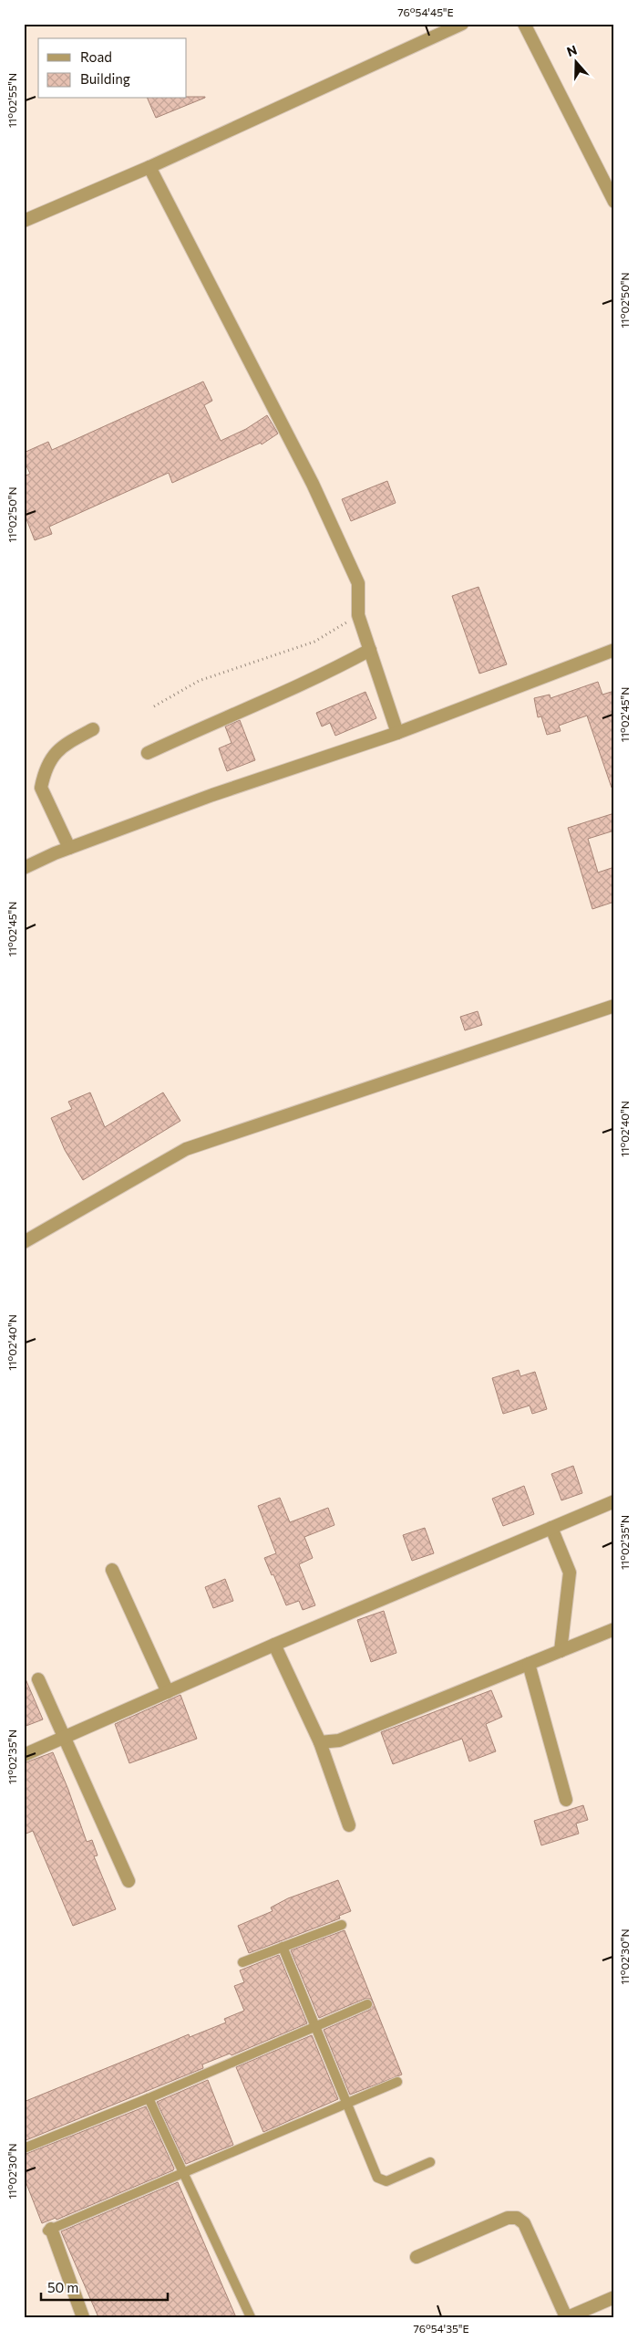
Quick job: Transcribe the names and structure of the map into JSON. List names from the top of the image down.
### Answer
{
  "legend": ["Road", "Building"],
  "scale_bar": "50 m",
  "north": "top",
  "coordinates": [
    "76°54'45\"E",
    "11°02'55\"N",
    "11°02'50\"N",
    "11°02'45\"N",
    "11°02'40\"N",
    "11°02'35\"N",
    "11°02'30\"N",
    "76°54'35\"E"
  ]
}
